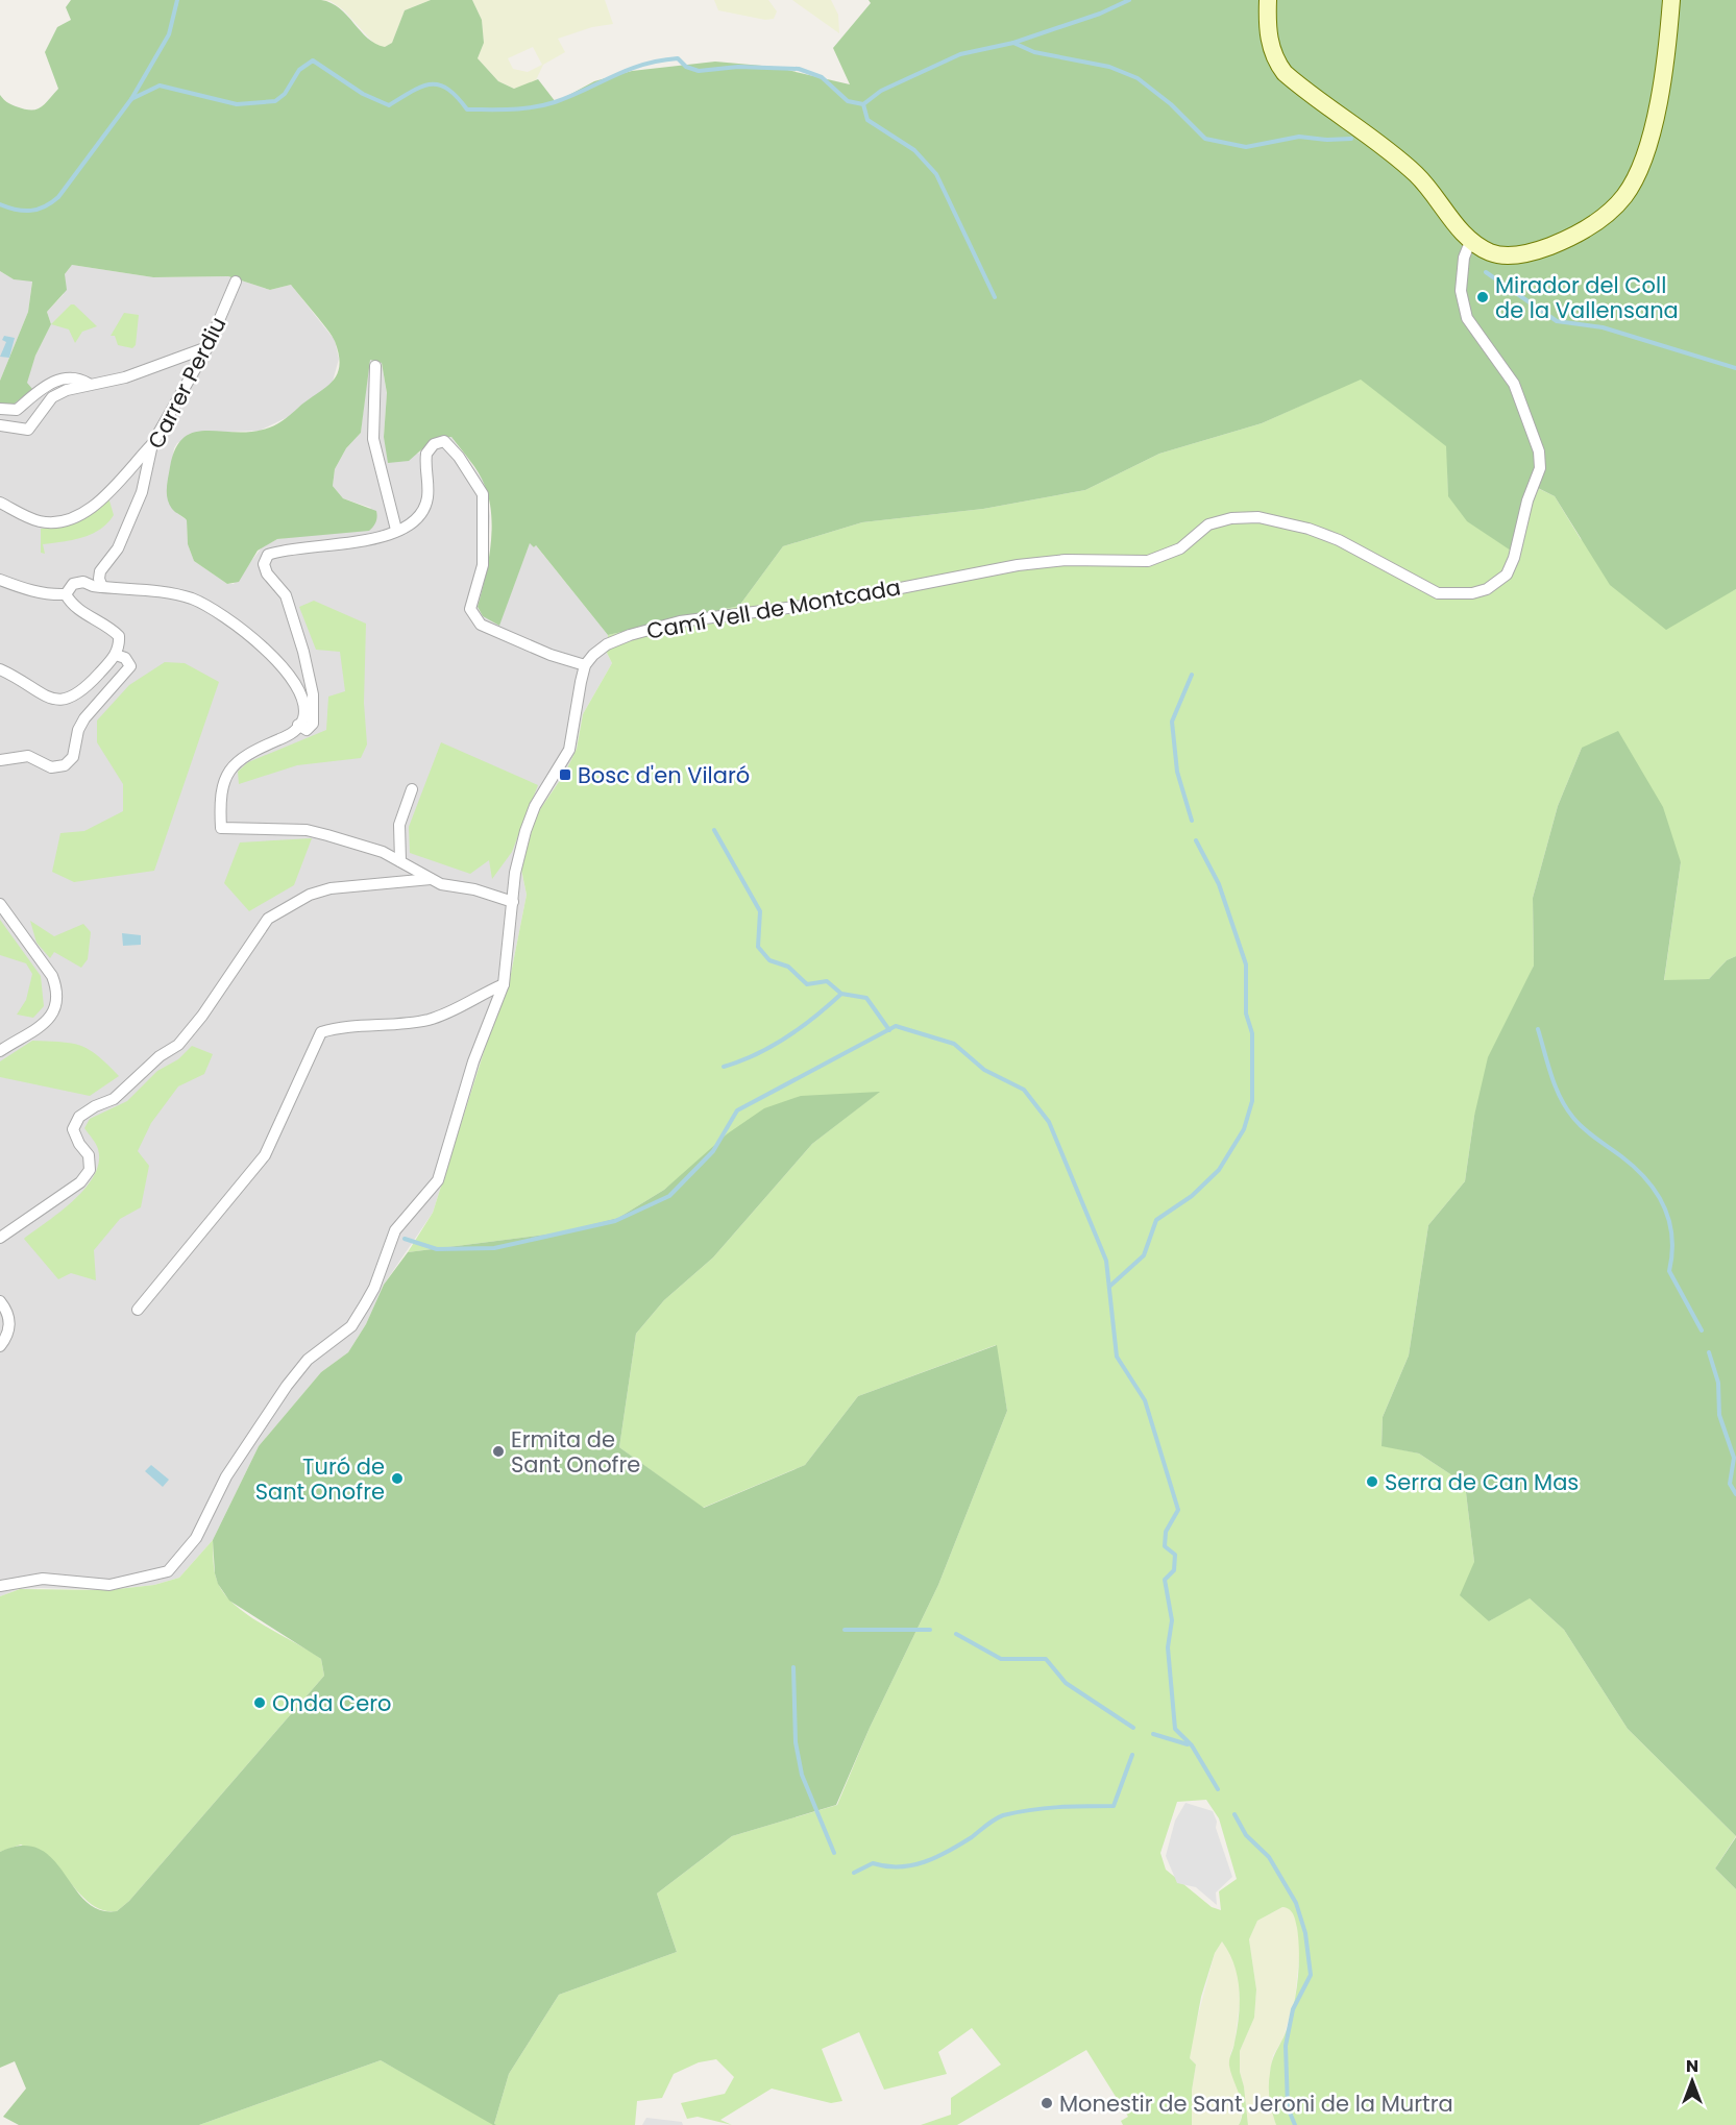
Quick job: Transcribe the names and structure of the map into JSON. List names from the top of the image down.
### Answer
{
  "streets": {
    "street": ["Carrer Perdiu", "Camí Vell de Montcada"]
  },
  "places": {
    "other": [
      "Mirador del Coll de la Vallensana",
      "Ermita de Sant Onofre",
      "Turó de Sant Onofre",
      "Serra de Can Mas",
      "Onda Cero",
      "Monestir de Sant Jeroni de la Murtra"
    ],
    "transit": ["Bosc d'en Vilaró"]
  },
  "north": "top"
}
